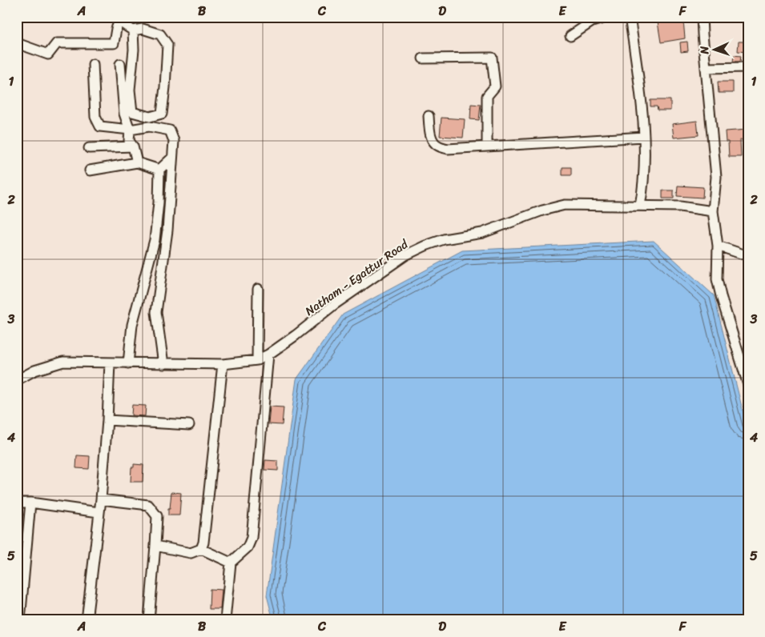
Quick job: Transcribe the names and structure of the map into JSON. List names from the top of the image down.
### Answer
{
  "streets": {
    "street": ["Natham - Egattur Road"]
  },
  "north": "left",
  "grid": {
    "columns": [
      "A",
      "B",
      "C",
      "D",
      "E",
      "F"
    ],
    "rows": [
      "1",
      "2",
      "3",
      "4",
      "5"
    ]
  }
}
